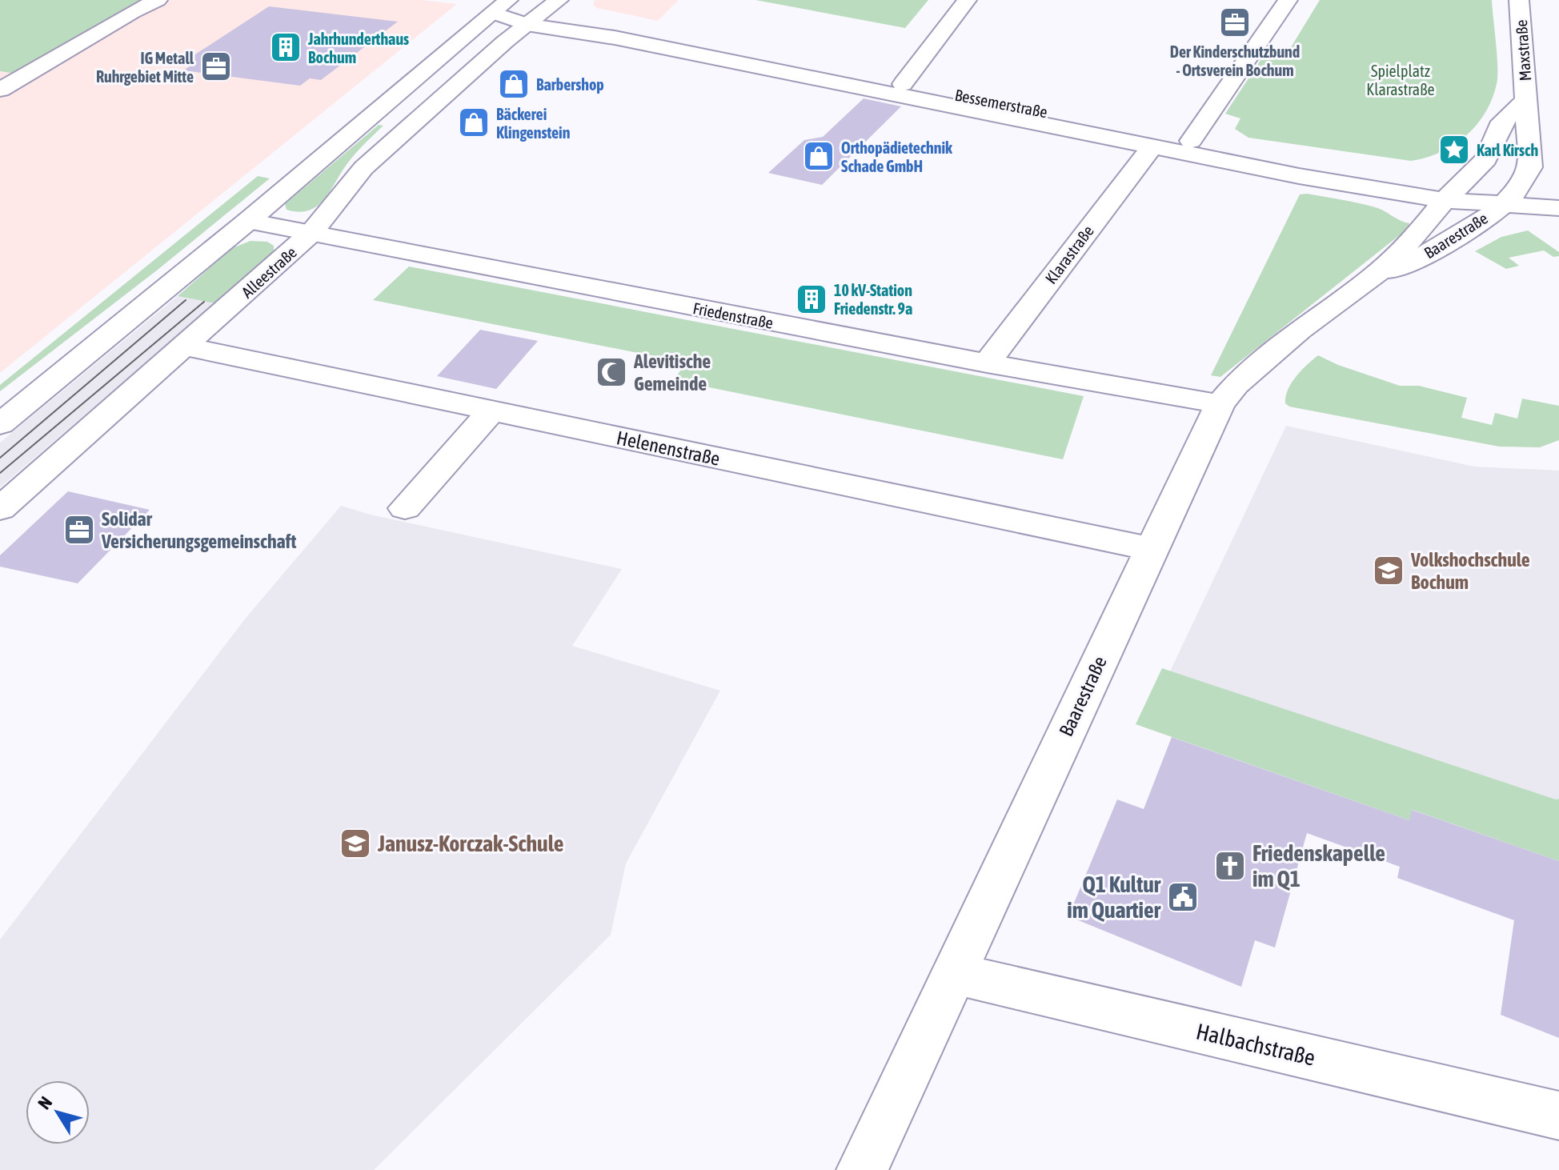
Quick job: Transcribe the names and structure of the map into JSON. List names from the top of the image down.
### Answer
{
  "streets": {
    "street": [
      "Maxstraße",
      "Bessemerstraße",
      "Baarestraße",
      "Klarastraße",
      "Alleestraße",
      "Friedenstraße",
      "Helenenstraße",
      "Halbachstraße"
    ]
  },
  "crossings": [
    ["Maxstraße", "Bessemerstraße"],
    ["Maxstraße", "Baarestraße"],
    ["Bessemerstraße", "Baarestraße"],
    ["Bessemerstraße", "Klarastraße"],
    ["Bessemerstraße", "Alleestraße"],
    ["Baarestraße", "Friedenstraße"],
    ["Baarestraße", "Helenenstraße"],
    ["Baarestraße", "Halbachstraße"],
    ["Klarastraße", "Friedenstraße"],
    ["Alleestraße", "Friedenstraße"],
    ["Alleestraße", "Helenenstraße"]
  ],
  "parks": ["Spielplatz Klarastraße"],
  "places": {
    "office": ["Der Kinderschutzbund - Ortsverein Bochum", "IG Metall Ruhrgebiet Mitte", "Solidar Versicherungsgemeinschaft"],
    "building": ["Jahrhunderthaus Bochum", "10 kV-Station Friedenstr. 9a"],
    "shop": ["Barbershop", "Bäckerei Klingenstein", "Orthopädietechnik Schade GmbH"],
    "place": ["Karl Kirsch"],
    "mosque": ["Alevitische Gemeinde"],
    "school or university": ["Volkshochschule Bochum", "Janusz-Korczak-Schule"],
    "church": ["Friedenskapelle im Q1"],
    "public building": ["Q1 Kultur im Quartier"]
  },
  "north": "top left"
}
